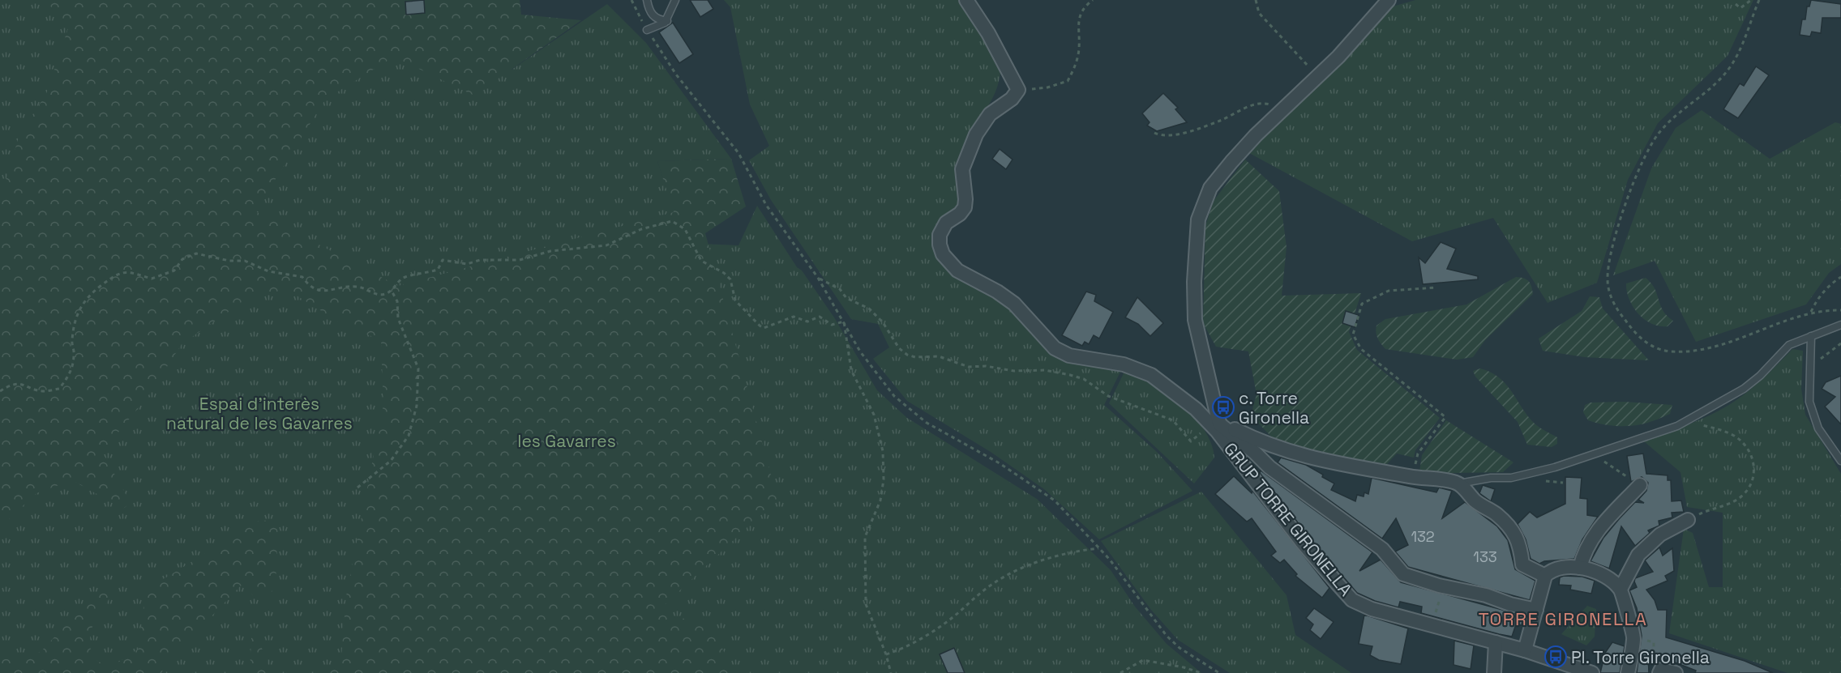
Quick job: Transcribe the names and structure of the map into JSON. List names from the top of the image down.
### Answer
{
  "streets": {
    "street": ["GRUP TORRE GIRONELLA"]
  },
  "districts": ["TORRE GIRONELLA"],
  "parks": ["Espai d'interès natural de les Gavarres", "les Gavarres"],
  "places": {
    "bus stop": ["c. Torre Gironella", "Pl. Torre Gironella"]
  },
  "house_numbers": ["132", "133"]
}
